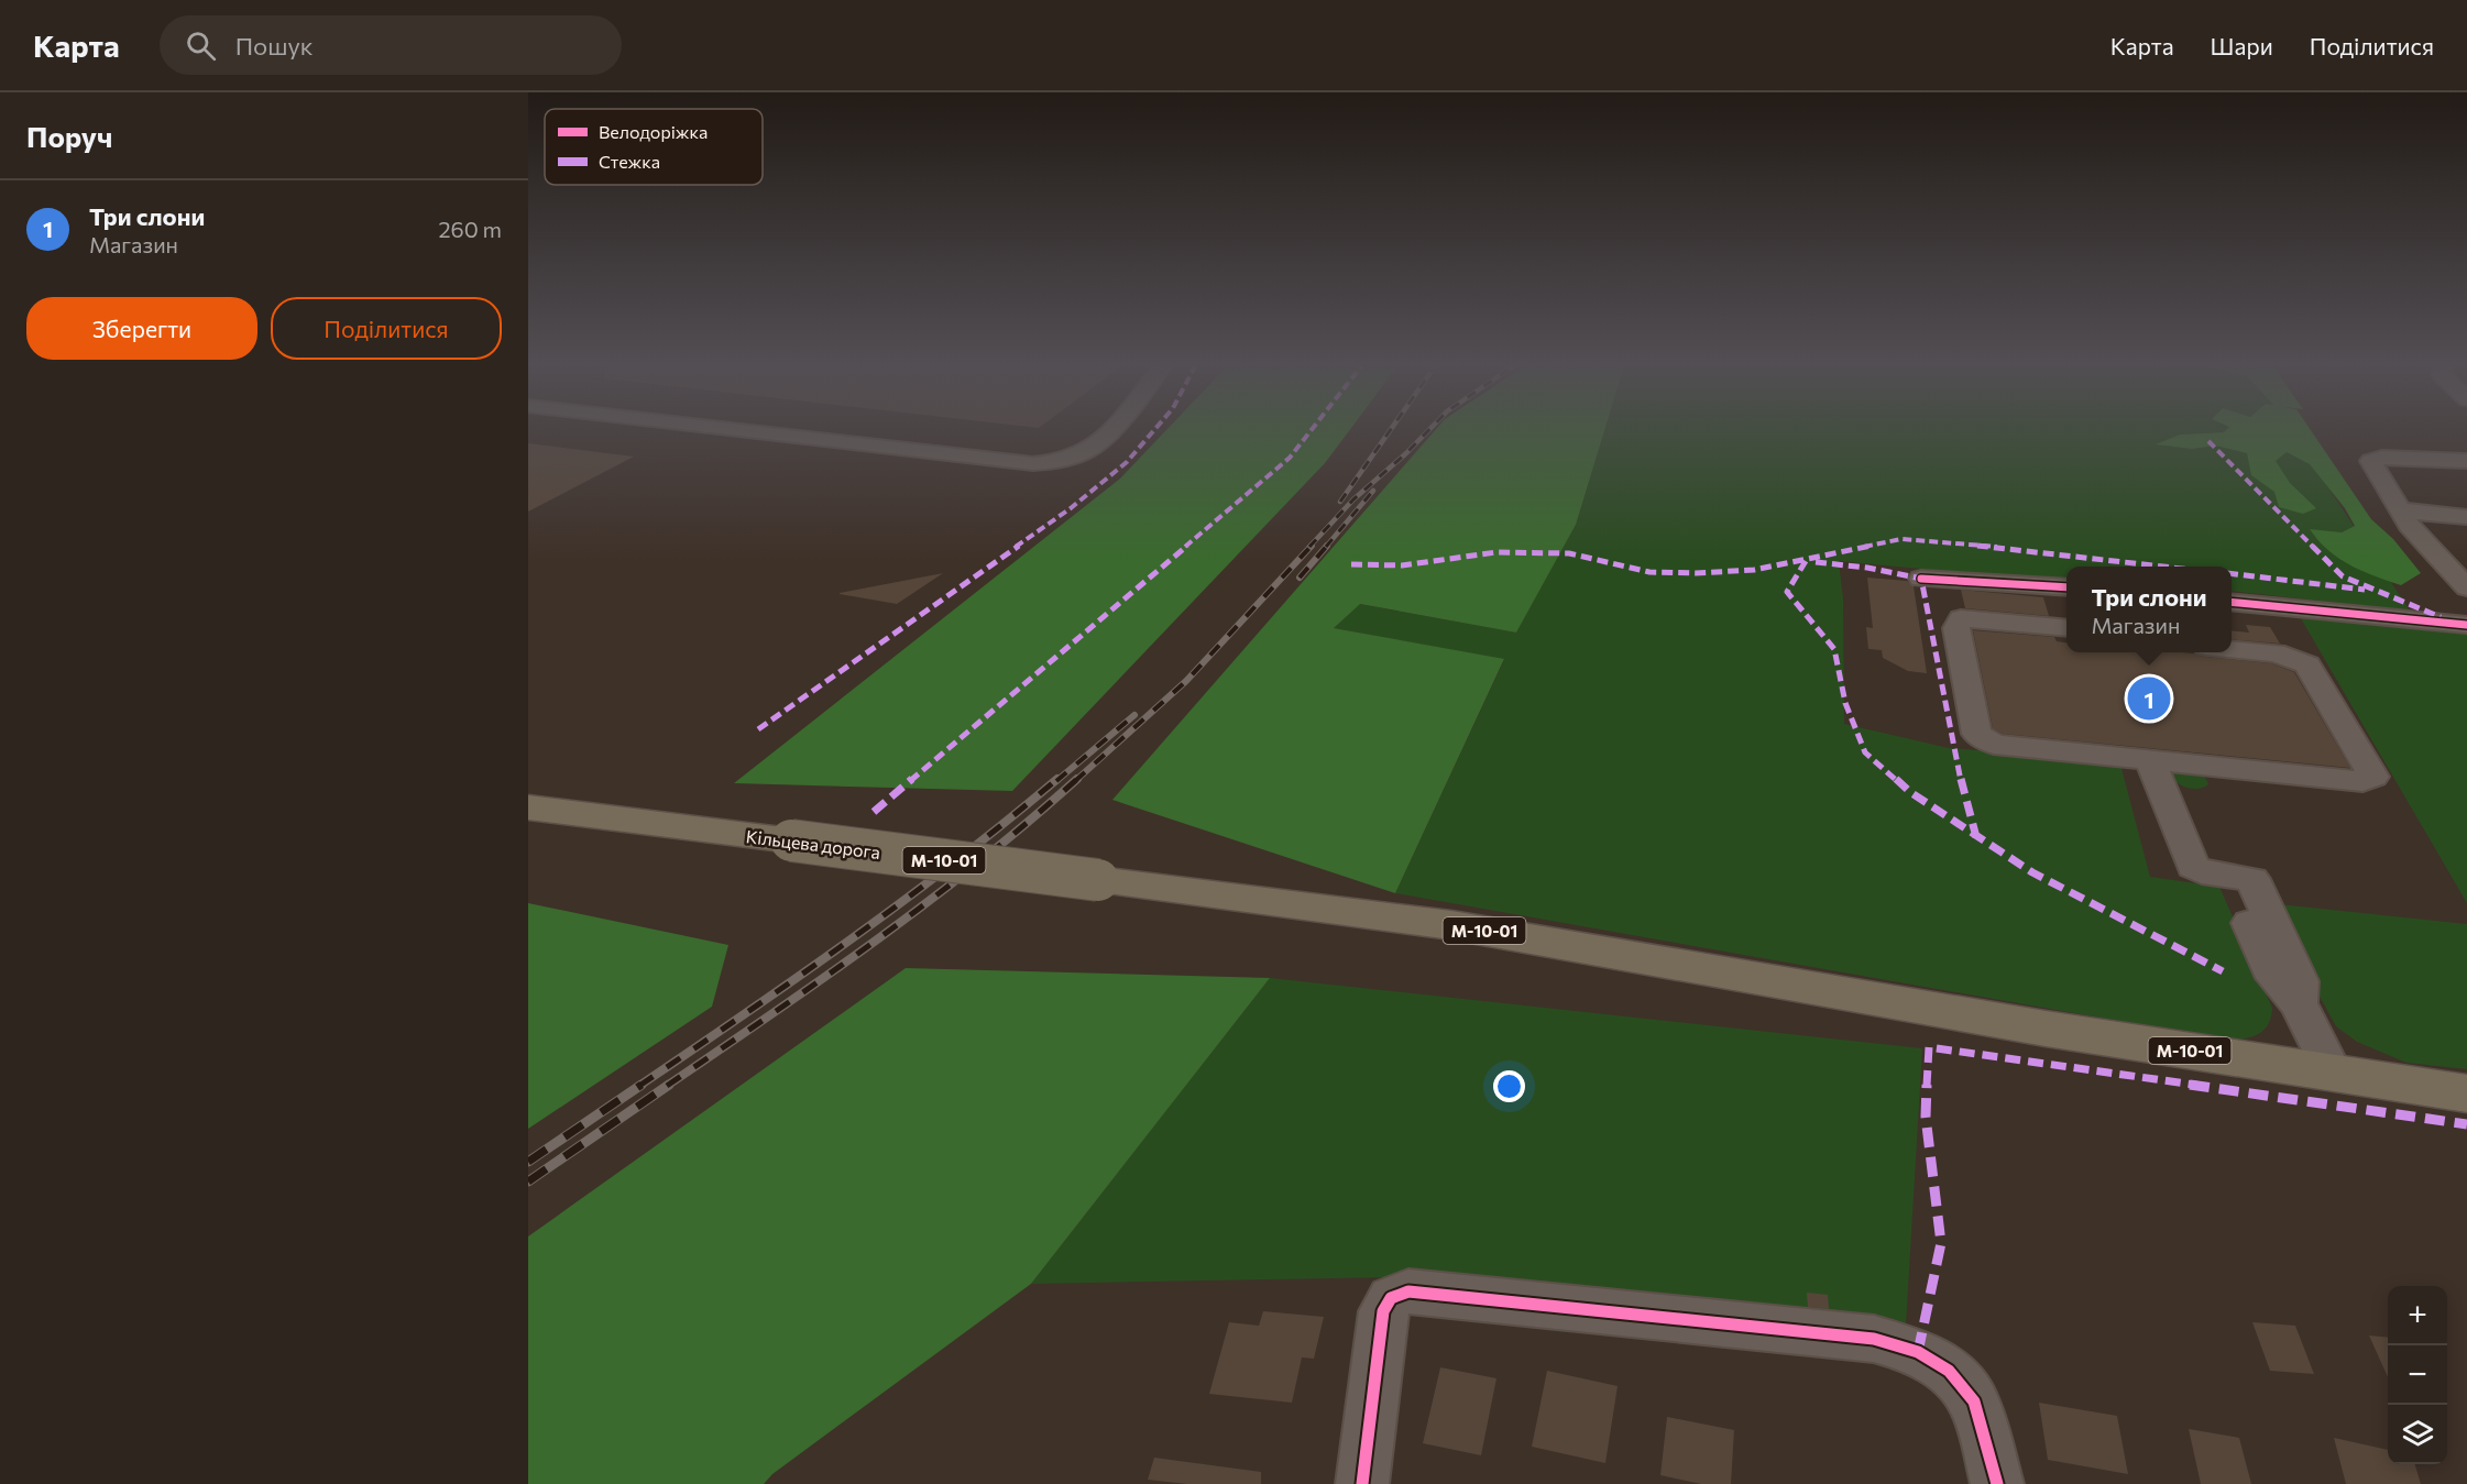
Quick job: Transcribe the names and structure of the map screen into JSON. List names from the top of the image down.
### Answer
{
  "streets": {
    "highway": ["Кільцева дорога", "М-10-01"]
  },
  "crossings": [
    ["Кільцева дорога", "М-10-01"]
  ],
  "legend": ["Велодоріжка", "Стежка"],
  "page": {
    "header": "Карта",
    "search": "Пошук",
    "nav": ["Карта", "Шари", "Поділитися"],
    "heading": "Поруч",
    "list": [
      {
        "mark": "1",
        "name": "Три слони",
        "note": "Магазин",
        "value": "260 m"
      }
    ],
    "buttons": ["Зберегти", "Поділитися"],
    "popup": ["Три слони", "Магазин"],
    "pins": "1",
    "map_buttons": ["+", "−"]
  }
}
